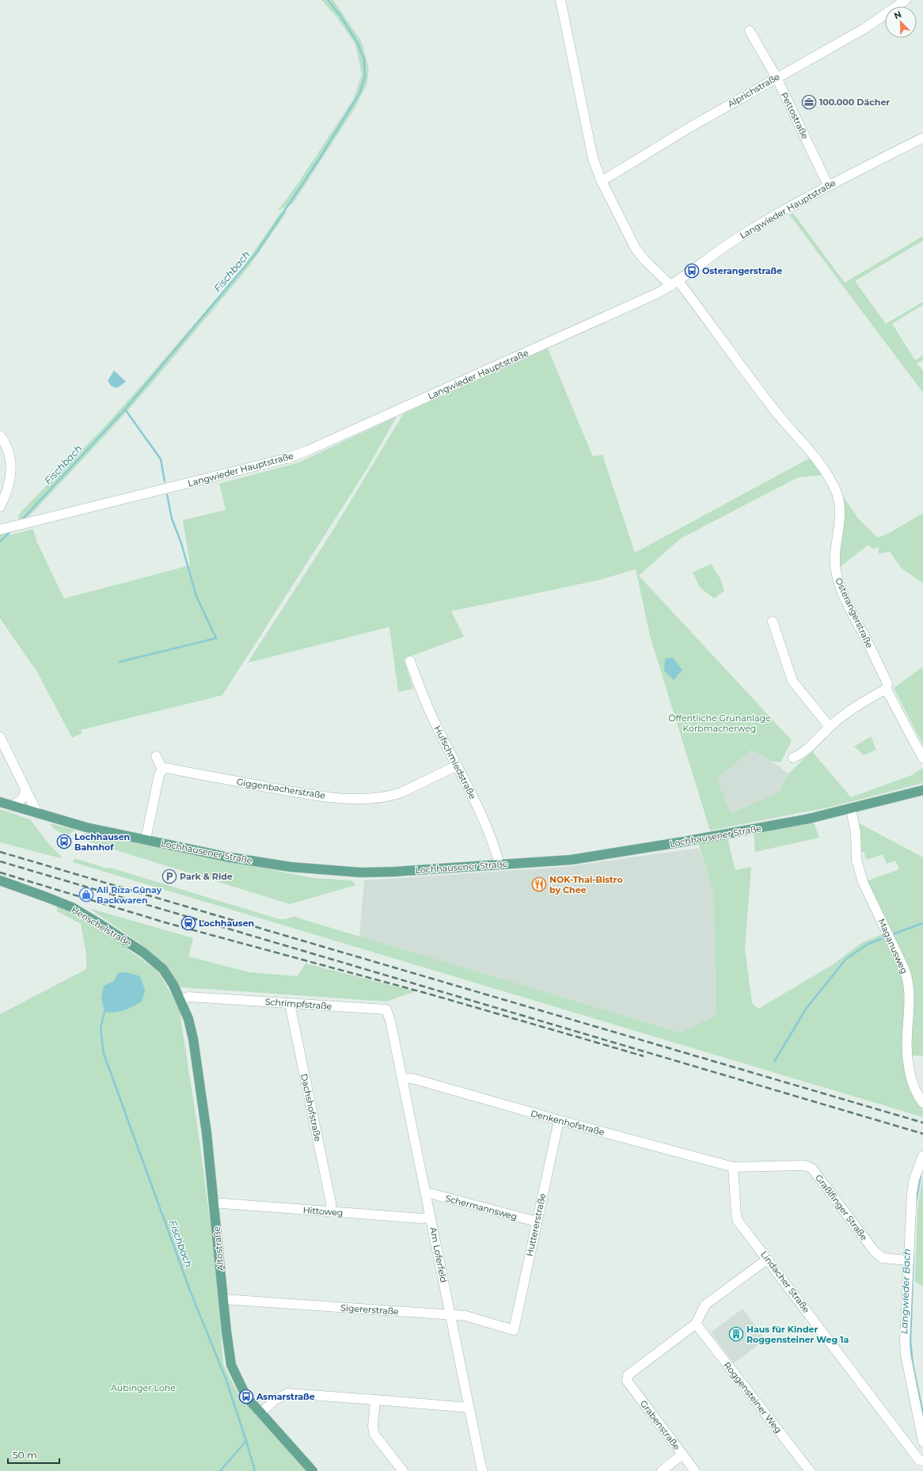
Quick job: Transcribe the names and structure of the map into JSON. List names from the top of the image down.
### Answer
{
  "streets": {
    "main road": ["Lochhausener Straße", "Henschelstraße", "Altostraße"],
    "street": [
      "Alprichstraße",
      "Pettostraße",
      "Langwieder Hauptstraße",
      "Osterangerstraße",
      "Hufschmiedstraße",
      "Giggenbacherstraße",
      "Maganusweg",
      "Schrimpfstraße",
      "Dachshofstraße",
      "Denkenhofstraße",
      "Schermannsweg",
      "Graßlfinger Straße",
      "Hittoweg",
      "Huttererstraße",
      "Am Loferfeld",
      "Lindacher Straße",
      "Sigererstraße",
      "Roggensteiner Weg",
      "Grabenstraße"
    ]
  },
  "crossings": [
    ["Alprichstraße", "Pettostraße"],
    ["Alprichstraße", "Osterangerstraße"],
    ["Pettostraße", "Langwieder Hauptstraße"],
    ["Langwieder Hauptstraße", "Osterangerstraße"],
    ["Hufschmiedstraße", "Giggenbacherstraße"],
    ["Hufschmiedstraße", "Lochhausener Straße"],
    ["Lochhausener Straße", "Maganusweg"],
    ["Henschelstraße", "Schrimpfstraße"],
    ["Henschelstraße", "Altostraße"],
    ["Schrimpfstraße", "Dachshofstraße"],
    ["Schrimpfstraße", "Altostraße"],
    ["Schrimpfstraße", "Am Loferfeld"],
    ["Dachshofstraße", "Hittoweg"],
    ["Denkenhofstraße", "Graßlfinger Straße"],
    ["Denkenhofstraße", "Huttererstraße"],
    ["Denkenhofstraße", "Am Loferfeld"],
    ["Denkenhofstraße", "Lindacher Straße"],
    ["Schermannsweg", "Huttererstraße"],
    ["Schermannsweg", "Am Loferfeld"],
    ["Graßlfinger Straße", "Lindacher Straße"],
    ["Hittoweg", "Altostraße"],
    ["Hittoweg", "Am Loferfeld"],
    ["Huttererstraße", "Sigererstraße"],
    ["Altostraße", "Sigererstraße"],
    ["Am Loferfeld", "Sigererstraße"],
    ["Roggensteiner Weg", "Grabenstraße"]
  ],
  "water": ["Fischbach", "Langwieder Bach"],
  "parks": ["Öffentliche Grünanlage Korbmacherweg", "Aubinger Lohe"],
  "places": {
    "office": ["100.000 Dächer"],
    "bus stop": ["Osterangerstraße", "Lochhausen Bahnhof", "Asmarstraße"],
    "parking": ["Park & Ride"],
    "restaurant": ["NOK-Thai-Bistro by Chee"],
    "shop": ["Ali Rıza Günay Backwaren"],
    "station": ["Lochhausen"],
    "building": ["Haus für Kinder Roggensteiner Weg 1a"]
  },
  "scale_bar": "50 m",
  "north": "top left"
}
